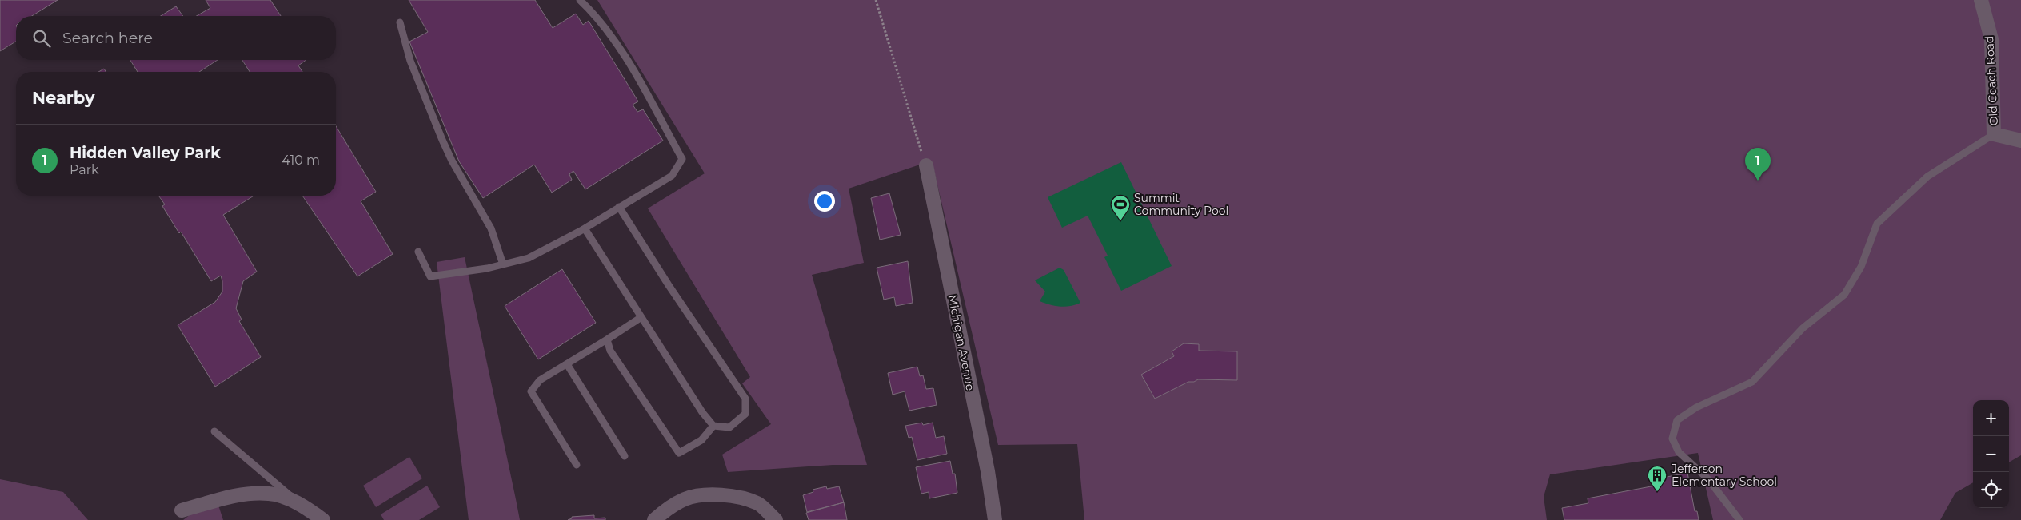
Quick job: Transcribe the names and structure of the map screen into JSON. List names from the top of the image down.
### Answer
{
  "streets": {
    "street": ["Old Coach Road", "Michigan Avenue"]
  },
  "places": {
    "sports": ["Summit Community Pool"],
    "building": ["Jefferson Elementary School"]
  },
  "page": {
    "search": "Search here",
    "heading": "Nearby",
    "list": [
      {
        "mark": "1",
        "name": "Hidden Valley Park",
        "note": "Park",
        "value": "410 m"
      }
    ],
    "pins": "1",
    "map_buttons": ["+", "−"]
  }
}
